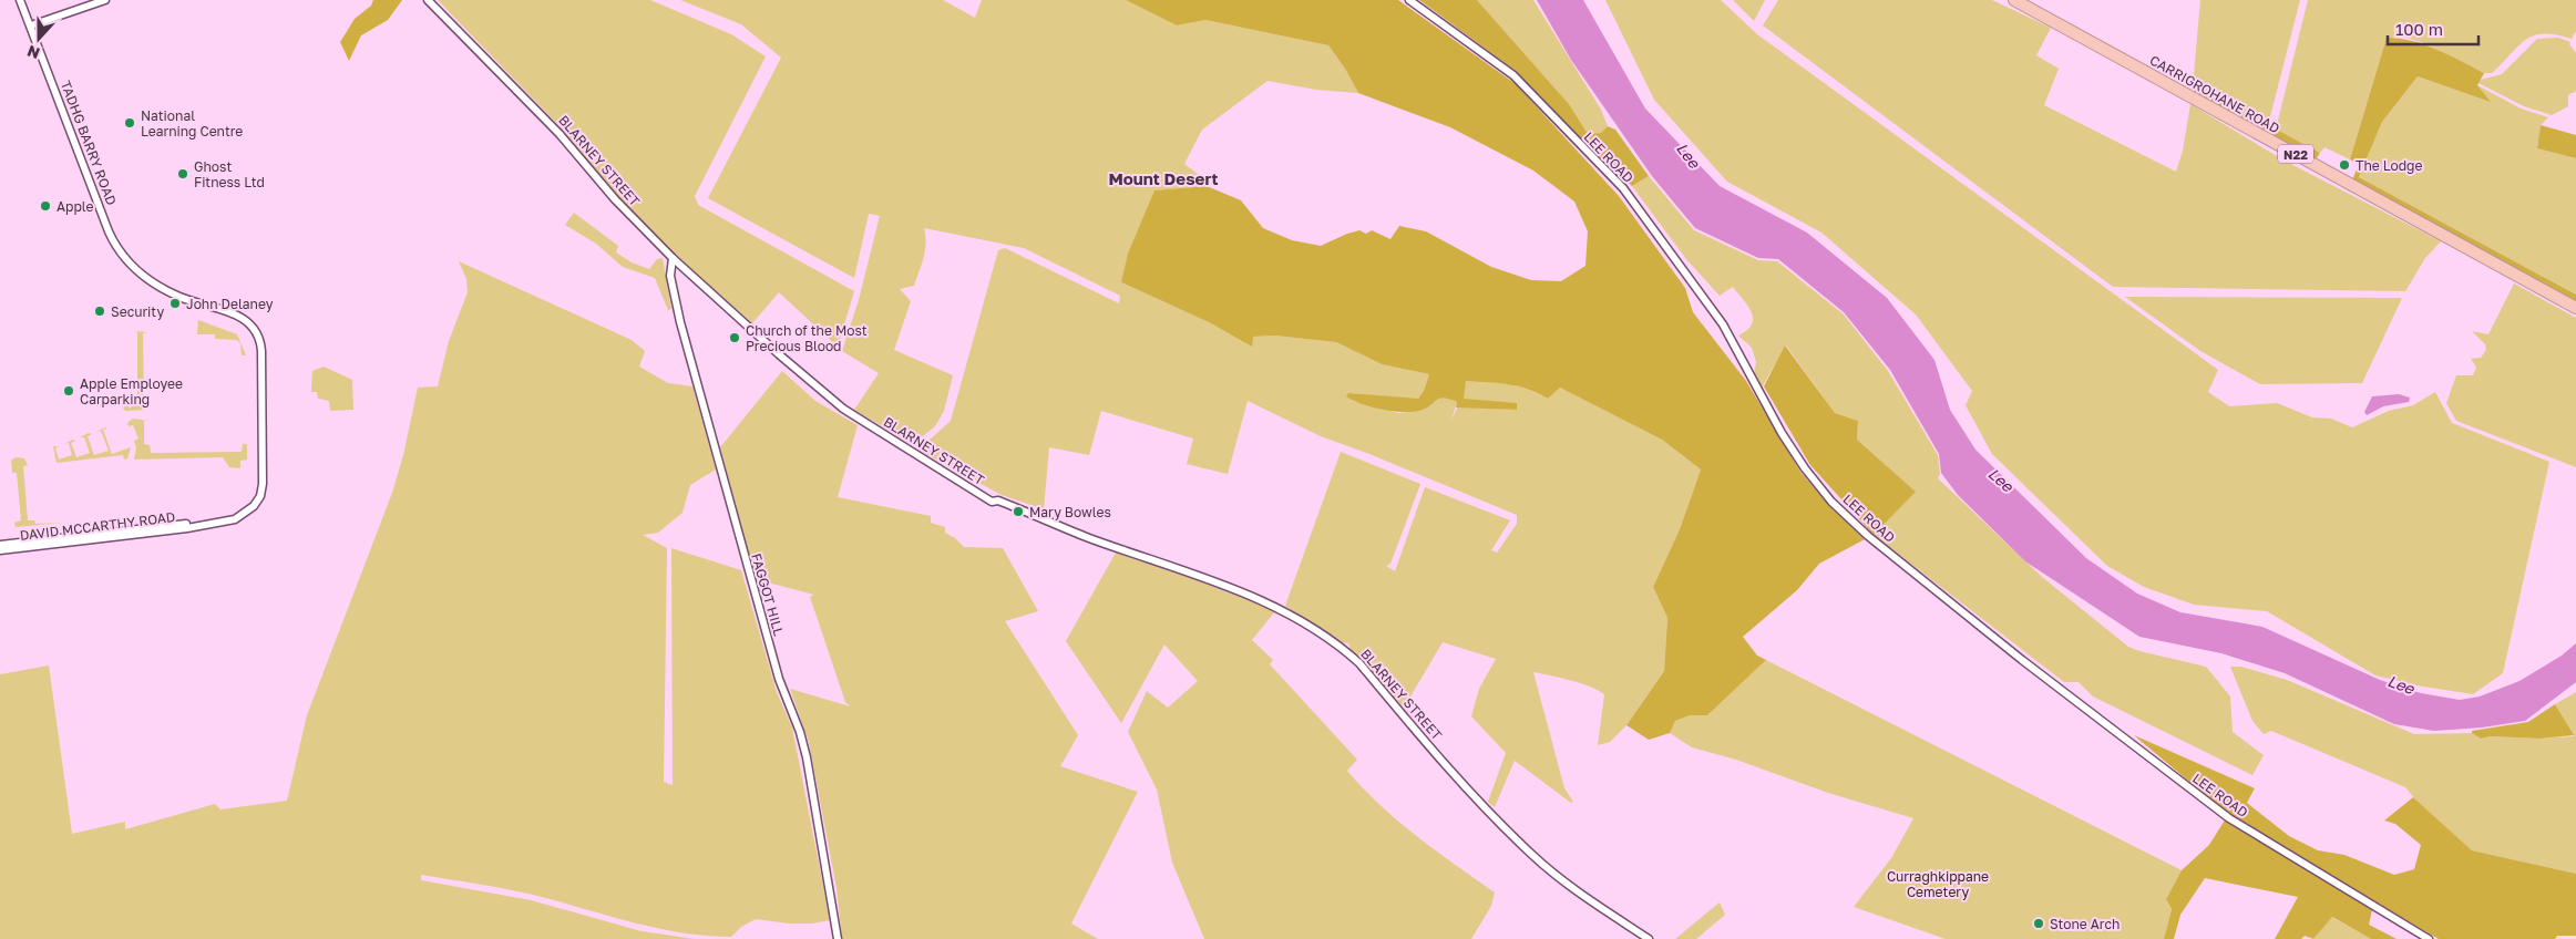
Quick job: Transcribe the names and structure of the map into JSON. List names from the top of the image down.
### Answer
{
  "streets": {
    "highway": ["CARRIGROHANE ROAD", "N22"],
    "street": [
      "TADHG BARRY ROAD",
      "LEE ROAD",
      "BLARNEY STREET",
      "DAVID MCCARTHY ROAD",
      "FAGGOT HILL"
    ]
  },
  "crossings": [
    ["TADHG BARRY ROAD", "DAVID MCCARTHY ROAD"],
    ["BLARNEY STREET", "FAGGOT HILL"]
  ],
  "districts": ["Mount Desert"],
  "water": ["Lee"],
  "parks": ["Curraghkippane Cemetery"],
  "places": [
    "National Learning Centre",
    "The Lodge",
    "Ghost Fitness Ltd",
    "Apple",
    "John Delaney",
    "Security",
    "Church of the Most Precious Blood",
    "Apple Employee Carparking",
    "Mary Bowles",
    "Stone Arch"
  ],
  "scale_bar": "100 m",
  "north": "bottom"
}
